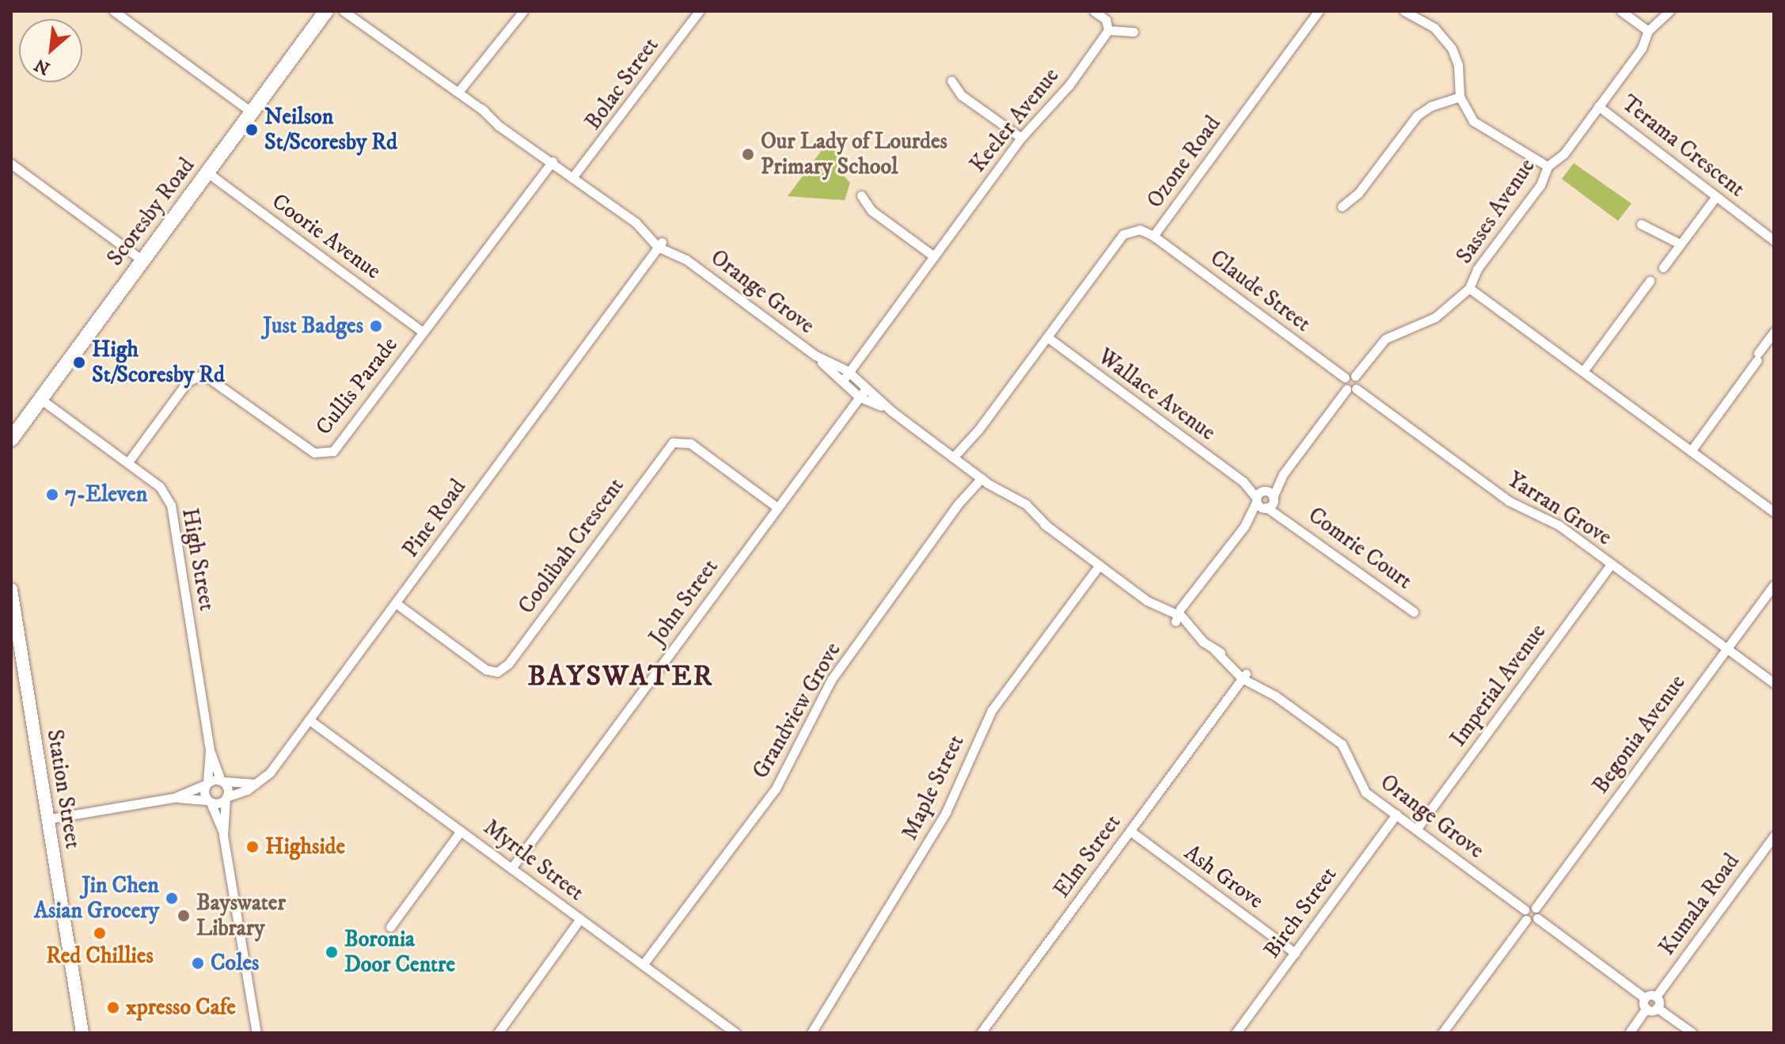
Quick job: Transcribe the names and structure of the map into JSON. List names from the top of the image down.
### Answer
{
  "streets": {
    "main road": ["Scoresby Road", "Station Street"],
    "street": [
      "Bolac Street",
      "Keeler Avenue",
      "Terama Crescent",
      "Ozone Road",
      "Sasses Avenue",
      "Coorie Avenue",
      "Claude Street",
      "Orange Grove",
      "Cullis Parade",
      "Wallace Avenue",
      "Yarran Grove",
      "Pine Road",
      "Coolibah Crescent",
      "Comrie Court",
      "High Street",
      "John Street",
      "Imperial Avenue",
      "Grandview Grove",
      "Begonia Avenue",
      "Maple Street",
      "Elm Street",
      "Myrtle Street",
      "Ash Grove",
      "Kumala Road",
      "Birch Street"
    ]
  },
  "crossings": [
    ["Bolac Street", "Orange Grove"],
    ["Keeler Avenue", "Orange Grove"],
    ["Terama Crescent", "Sasses Avenue"],
    ["Ozone Road", "Claude Street"],
    ["Ozone Road", "Orange Grove"],
    ["Ozone Road", "Wallace Avenue"],
    ["Scoresby Road", "Coorie Avenue"],
    ["Scoresby Road", "High Street"],
    ["Coorie Avenue", "Cullis Parade"],
    ["Orange Grove", "Cullis Parade"],
    ["Orange Grove", "Pine Road"],
    ["Orange Grove", "John Street"],
    ["Orange Grove", "Imperial Avenue"],
    ["Orange Grove", "Grandview Grove"],
    ["Orange Grove", "Maple Street"],
    ["Orange Grove", "Elm Street"],
    ["Orange Grove", "Birch Street"],
    ["Cullis Parade", "High Street"],
    ["Yarran Grove", "Imperial Avenue"],
    ["Yarran Grove", "Begonia Avenue"],
    ["Pine Road", "Coolibah Crescent"],
    ["Pine Road", "High Street"],
    ["Pine Road", "Myrtle Street"],
    ["Coolibah Crescent", "John Street"],
    ["John Street", "Myrtle Street"],
    ["Grandview Grove", "Myrtle Street"],
    ["Elm Street", "Ash Grove"],
    ["Ash Grove", "Birch Street"]
  ],
  "districts": ["BAYSWATER"],
  "places": [
    "Neilson St/Scoresby Rd",
    "Our Lady of Lourdes Primary School",
    "Just Badges",
    "High St/Scoresby Rd",
    "7-Eleven",
    "Highside",
    "Jin Chen Asian Grocery",
    "Bayswater Library",
    "Red Chillies",
    "Boronia Door Centre",
    "Coles",
    "xpresso Cafe"
  ],
  "north": "bottom left"
}
